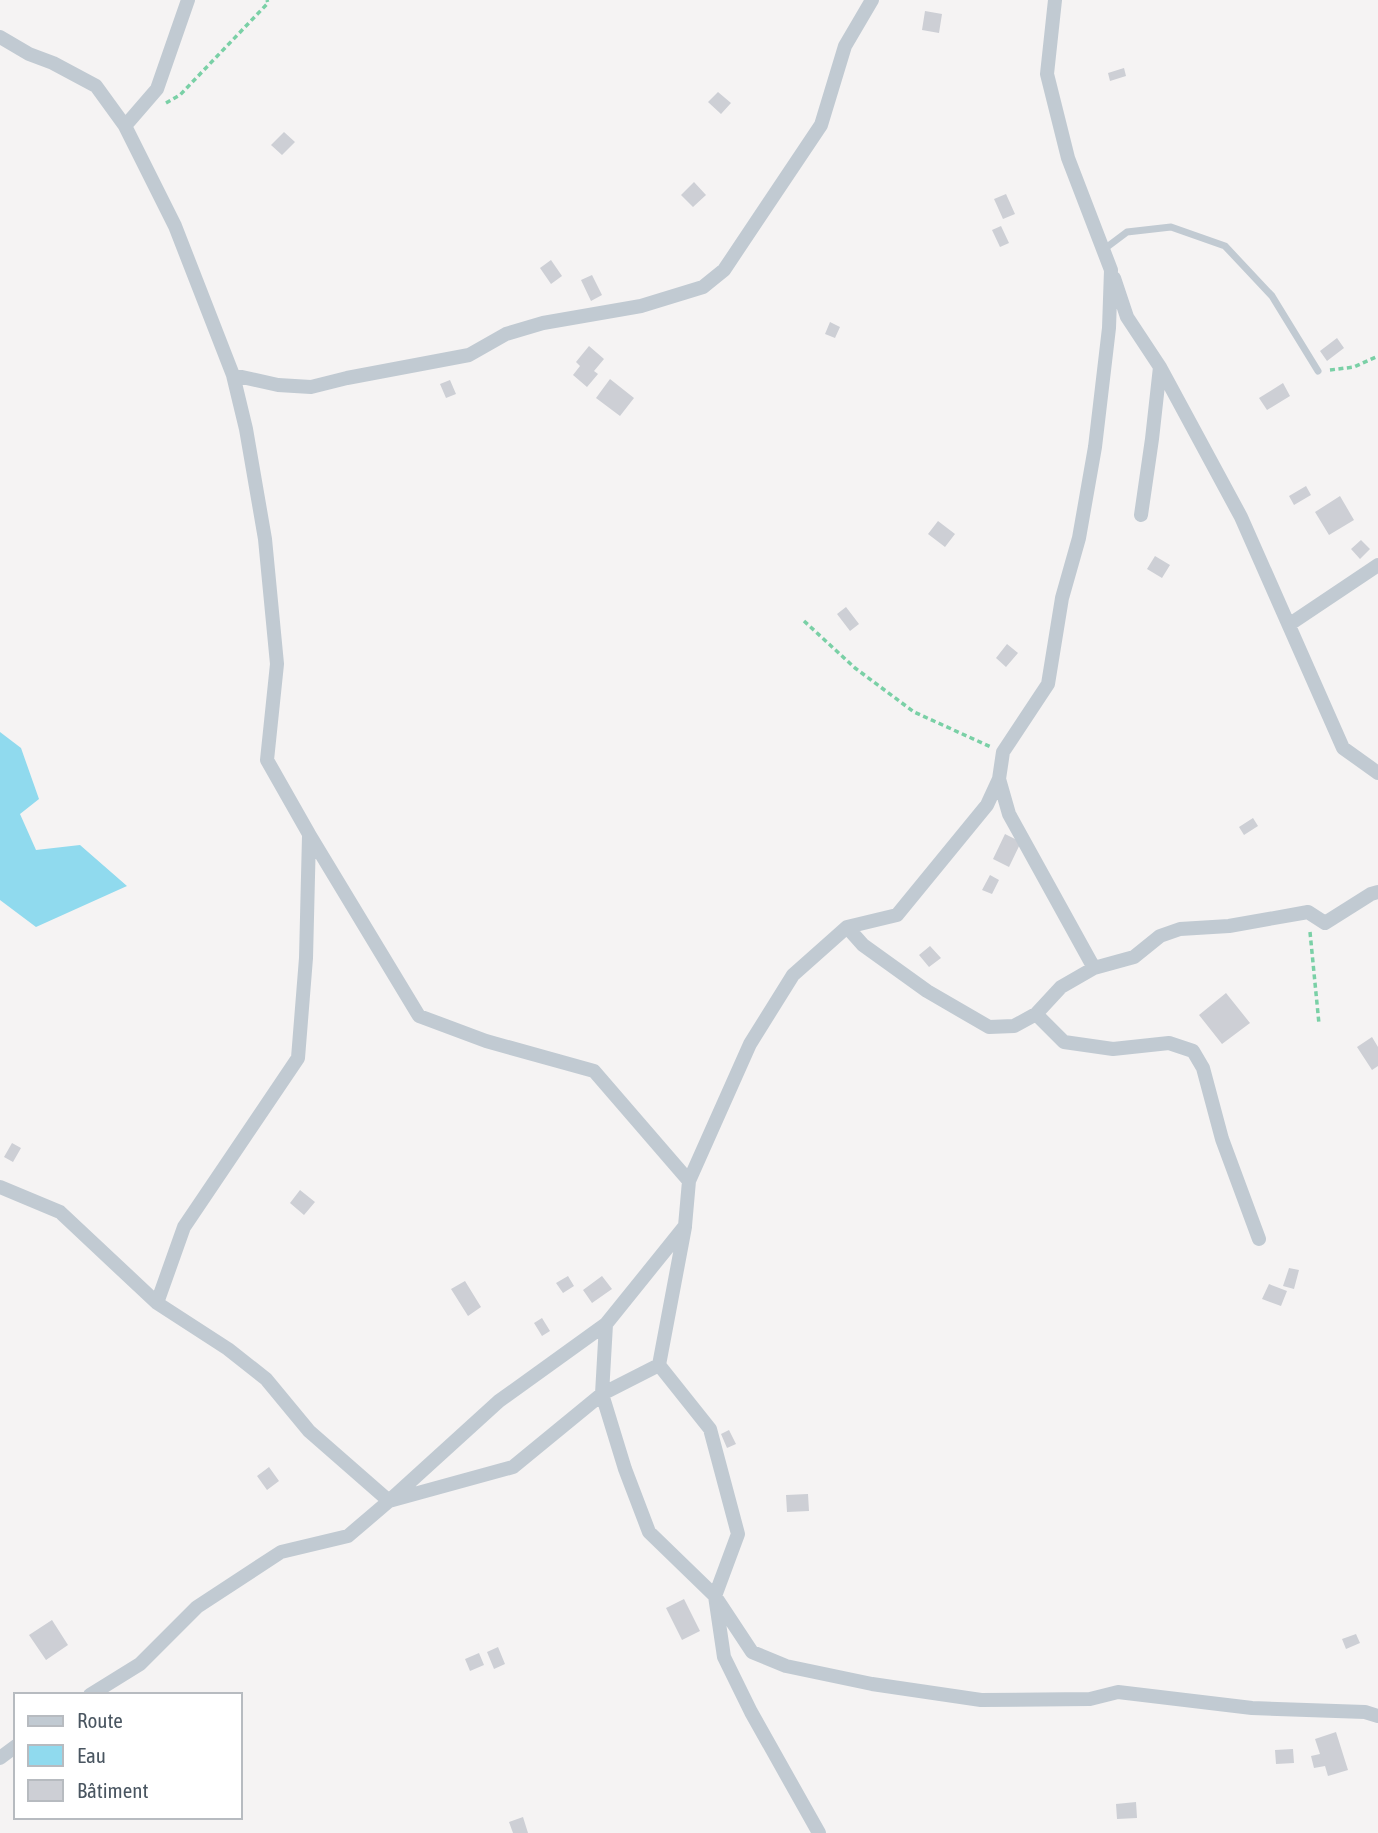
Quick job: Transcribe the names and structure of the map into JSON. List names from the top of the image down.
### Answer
{
  "legend": ["Route", "Eau", "Bâtiment"]
}
